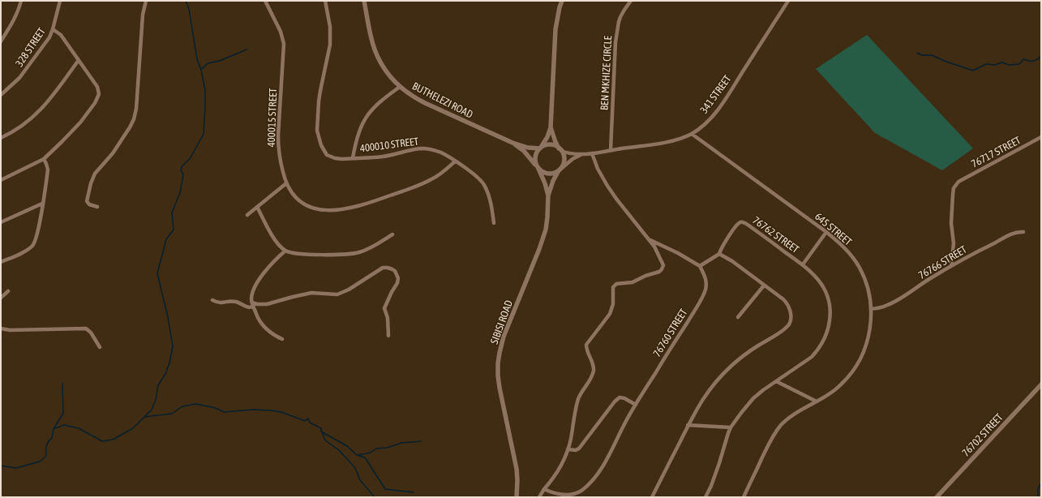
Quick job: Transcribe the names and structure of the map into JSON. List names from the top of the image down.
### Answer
{
  "streets": {
    "street": [
      "328 STREET",
      "BEN MKHIZE CIRCLE",
      "341 STREET",
      "BUTHELEZI ROAD",
      "400015 STREET",
      "400010 STREET",
      "76717 STREET",
      "645 STREET",
      "76762 STREET",
      "76766 STREET",
      "SIBISI ROAD",
      "76760 STREET",
      "76702 STREET"
    ]
  },
  "crossings": [
    ["BEN MKHIZE CIRCLE", "341 STREET"],
    ["341 STREET", "BUTHELEZI ROAD"],
    ["341 STREET", "645 STREET"],
    ["341 STREET", "SIBISI ROAD"],
    ["BUTHELEZI ROAD", "SIBISI ROAD"],
    ["400015 STREET", "400010 STREET"],
    ["76717 STREET", "76766 STREET"],
    ["645 STREET", "76766 STREET"]
  ]
}
